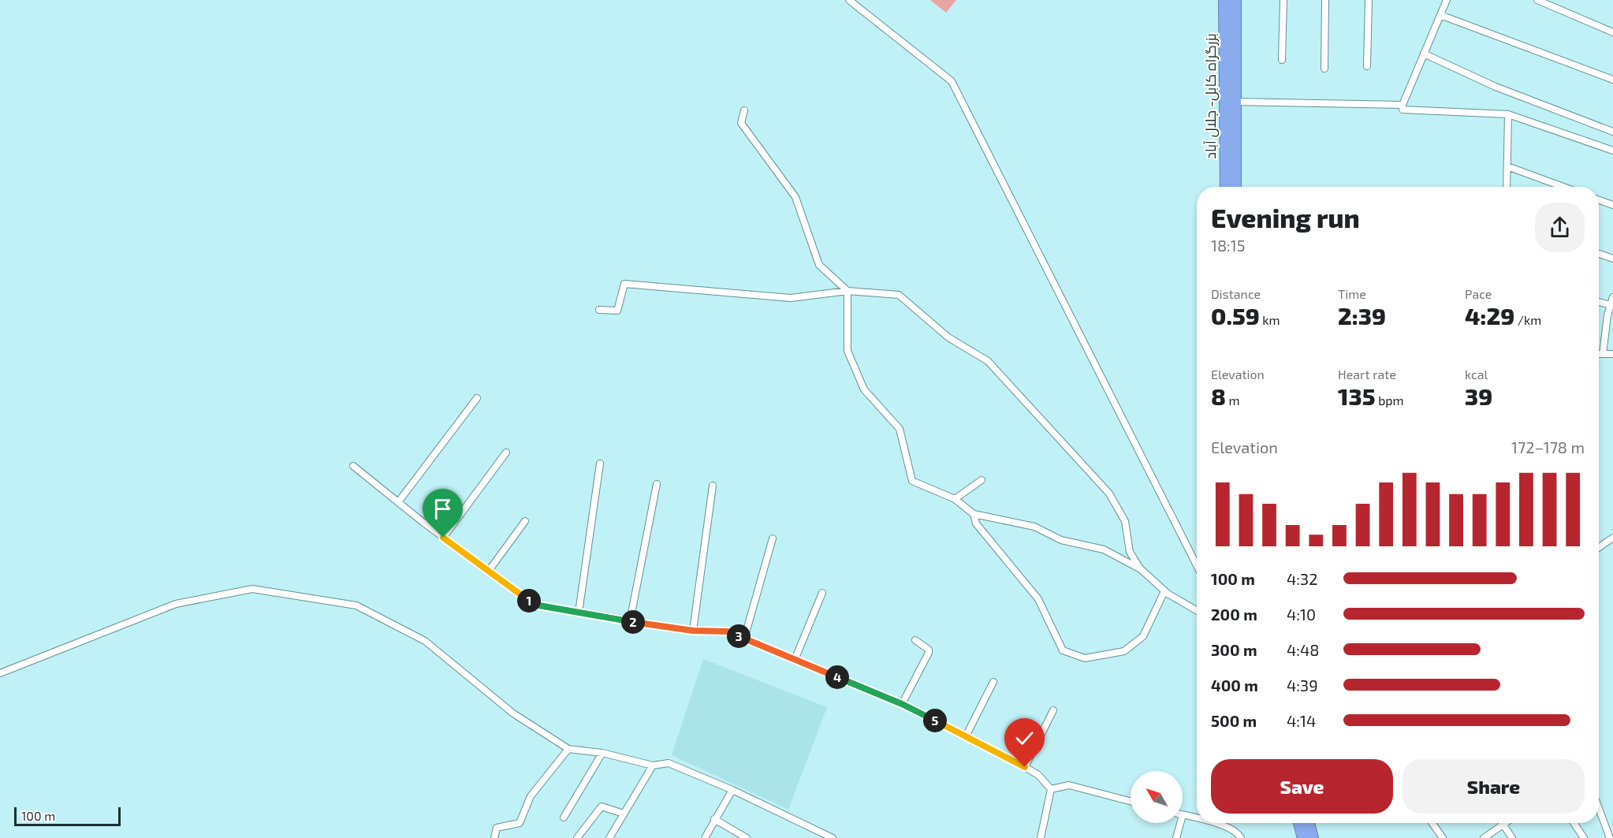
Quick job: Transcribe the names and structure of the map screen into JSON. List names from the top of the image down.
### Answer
{
  "streets": {
    "highway": ["بزرگراه کابل- جلال آباد"]
  },
  "scale_bar": "100 m",
  "north": "top left",
  "page": {
    "heading": ["Evening run", "18:15"],
    "stats": [
      ["Distance", "0.59 km"],
      ["Time", "2:39"],
      ["Pace", "4:29 /km"],
      ["Elevation", "8 m"],
      ["Heart rate", "135 bpm"],
      ["kcal", "39"]
    ],
    "chart": ["Elevation", "172–178 m"],
    "list": [
      {
        "name": "100 m",
        "note": "4:32"
      },
      {
        "name": "200 m",
        "note": "4:10"
      },
      {
        "name": "300 m",
        "note": "4:48"
      },
      {
        "name": "400 m",
        "note": "4:39"
      },
      {
        "name": "500 m",
        "note": "4:14"
      }
    ],
    "pins": [
      "1",
      "2",
      "3",
      "4",
      "5"
    ],
    "buttons": ["Save", "Share"],
    "scale": "100 m"
  }
}
